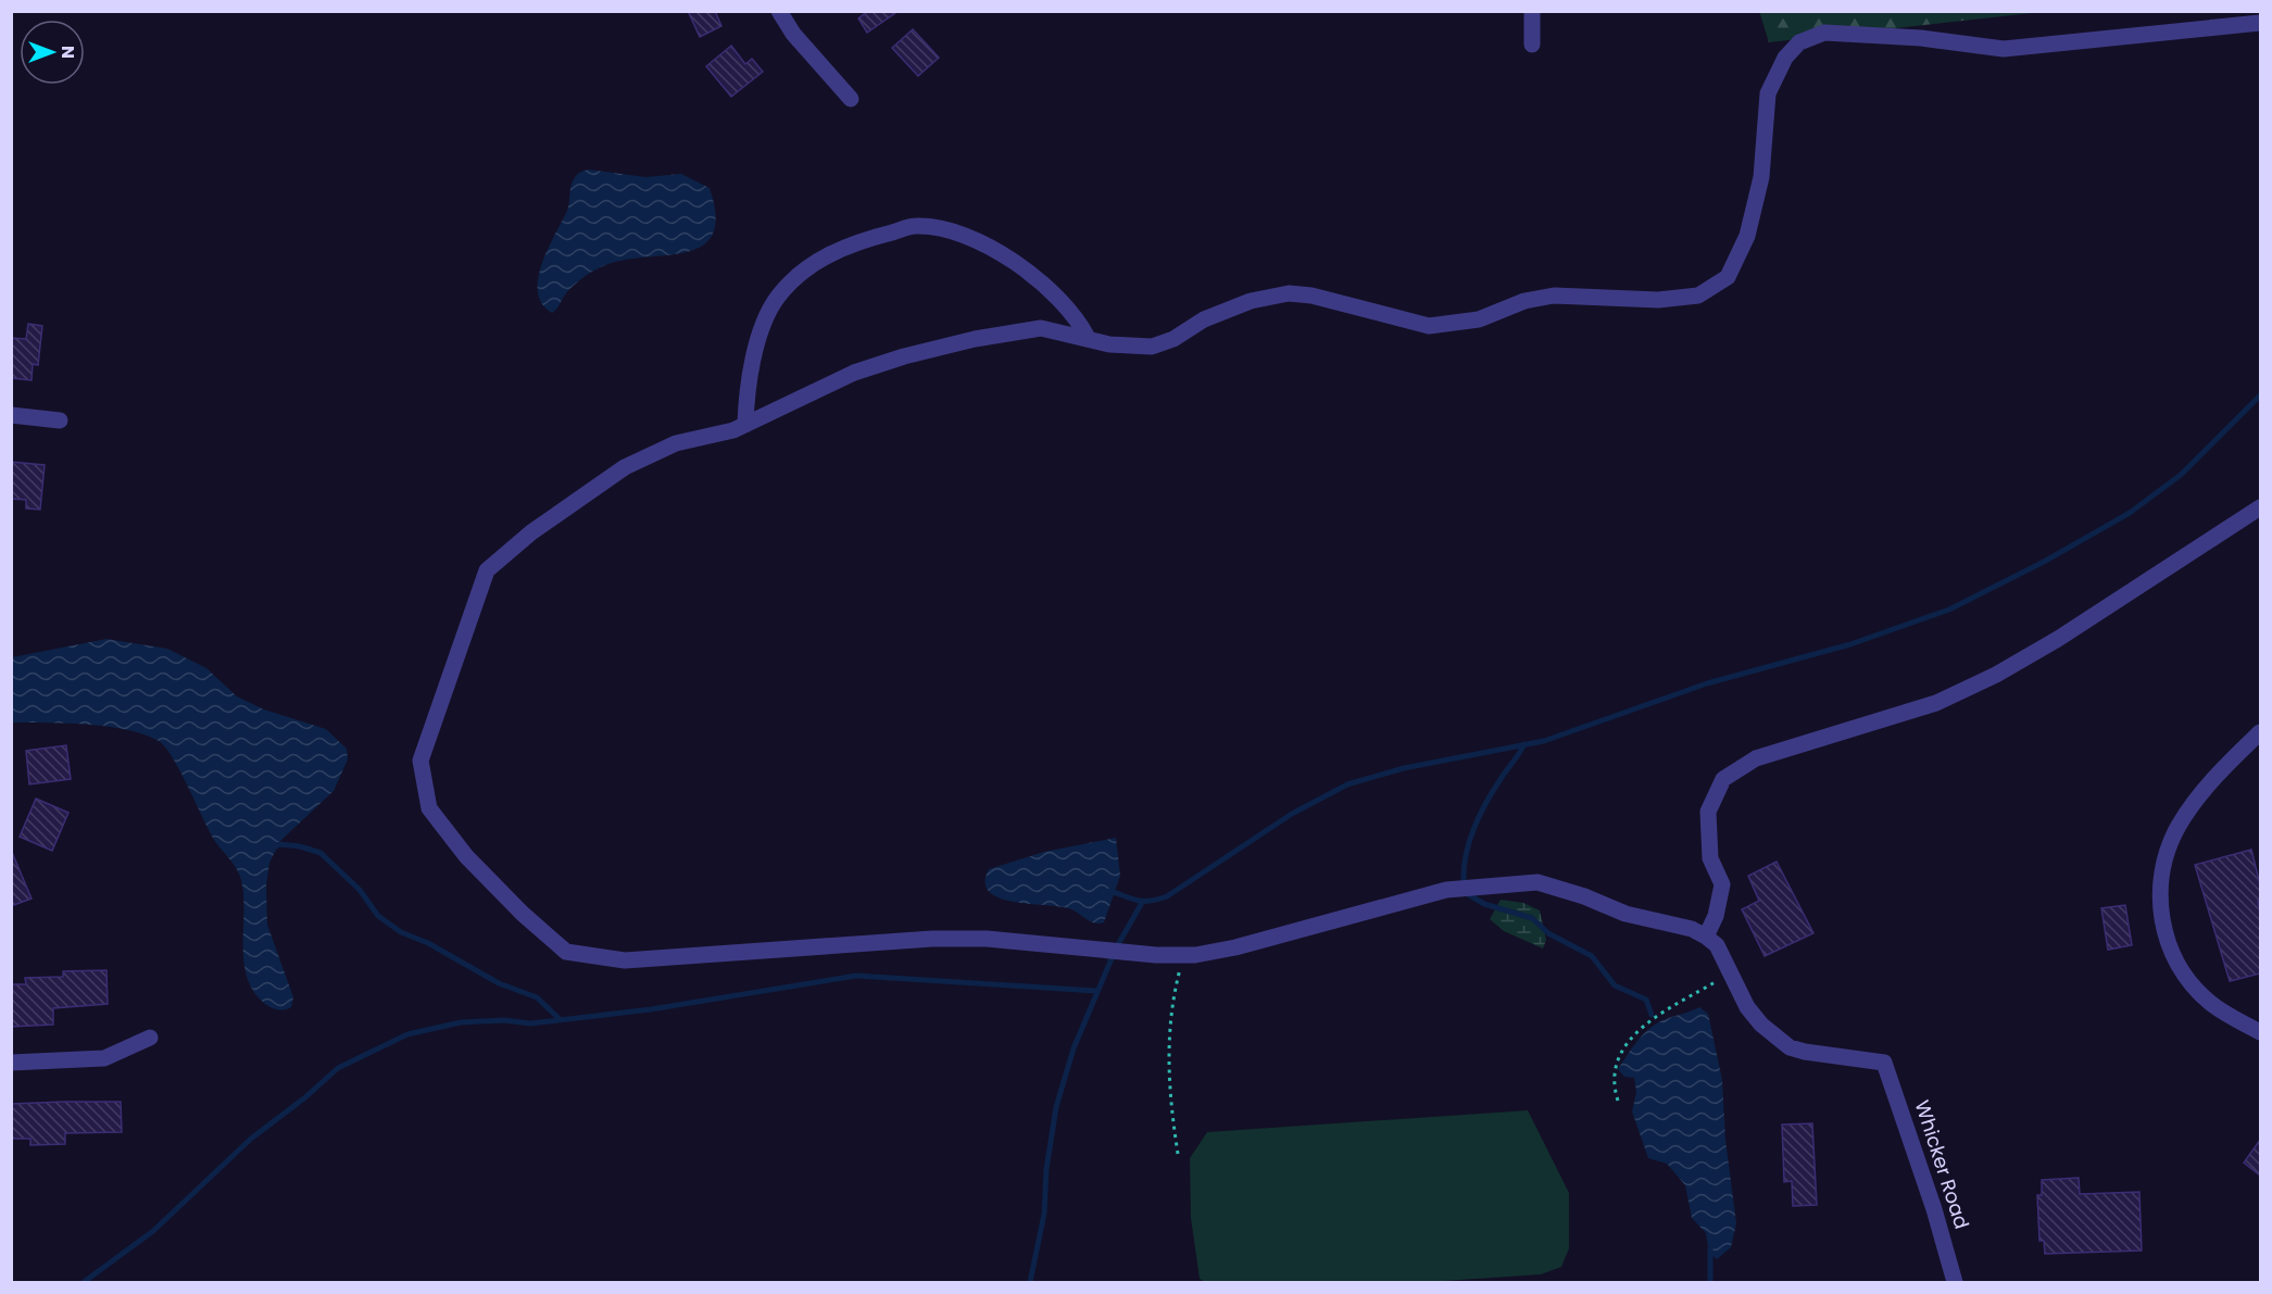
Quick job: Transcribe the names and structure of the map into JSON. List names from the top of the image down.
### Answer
{
  "streets": {
    "street": ["Whicker Road"]
  },
  "north": "right"
}
